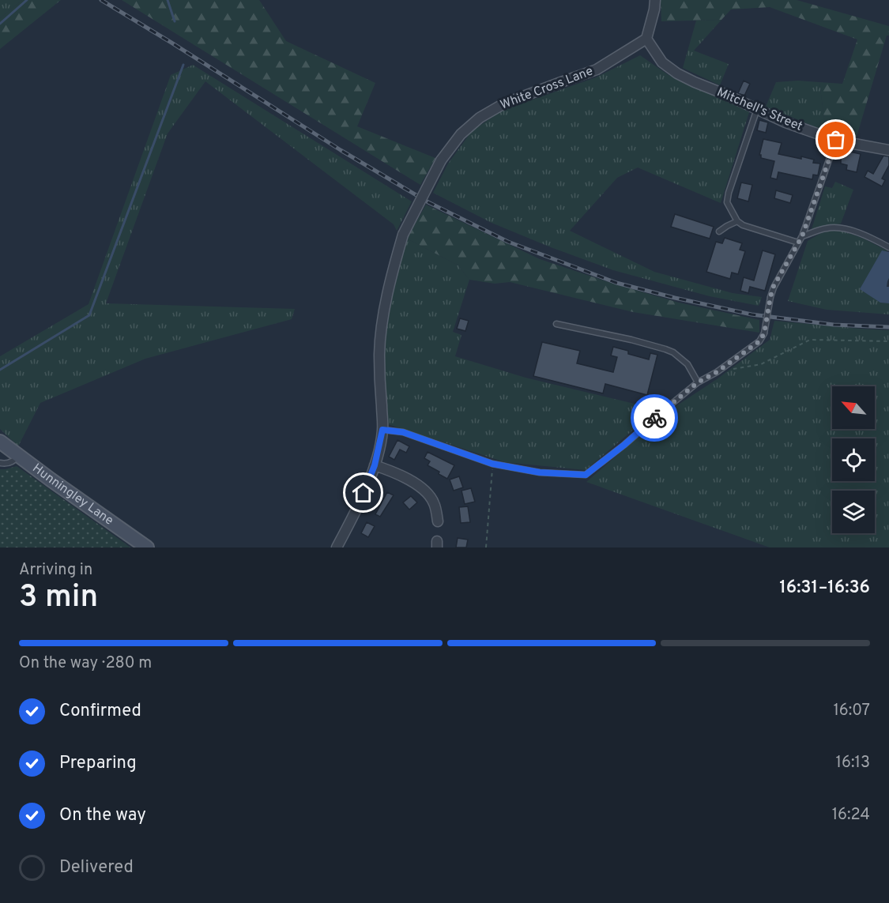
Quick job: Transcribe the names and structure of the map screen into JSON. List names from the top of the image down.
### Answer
{
  "streets": {
    "main road": ["Hunningley Lane"],
    "street": ["White Cross Lane", "Mitchell's Street"]
  },
  "crossings": [
    ["White Cross Lane", "Mitchell's Street"]
  ],
  "north": "top left",
  "page": {
    "heading": ["3 min", "Arriving in", "16:31–16:36"],
    "bar": "On the way · 280 m",
    "list": [
      ["Confirmed", "16:07"],
      ["Preparing", "16:13"],
      ["On the way", "16:24"],
      "Delivered"
    ]
  }
}
